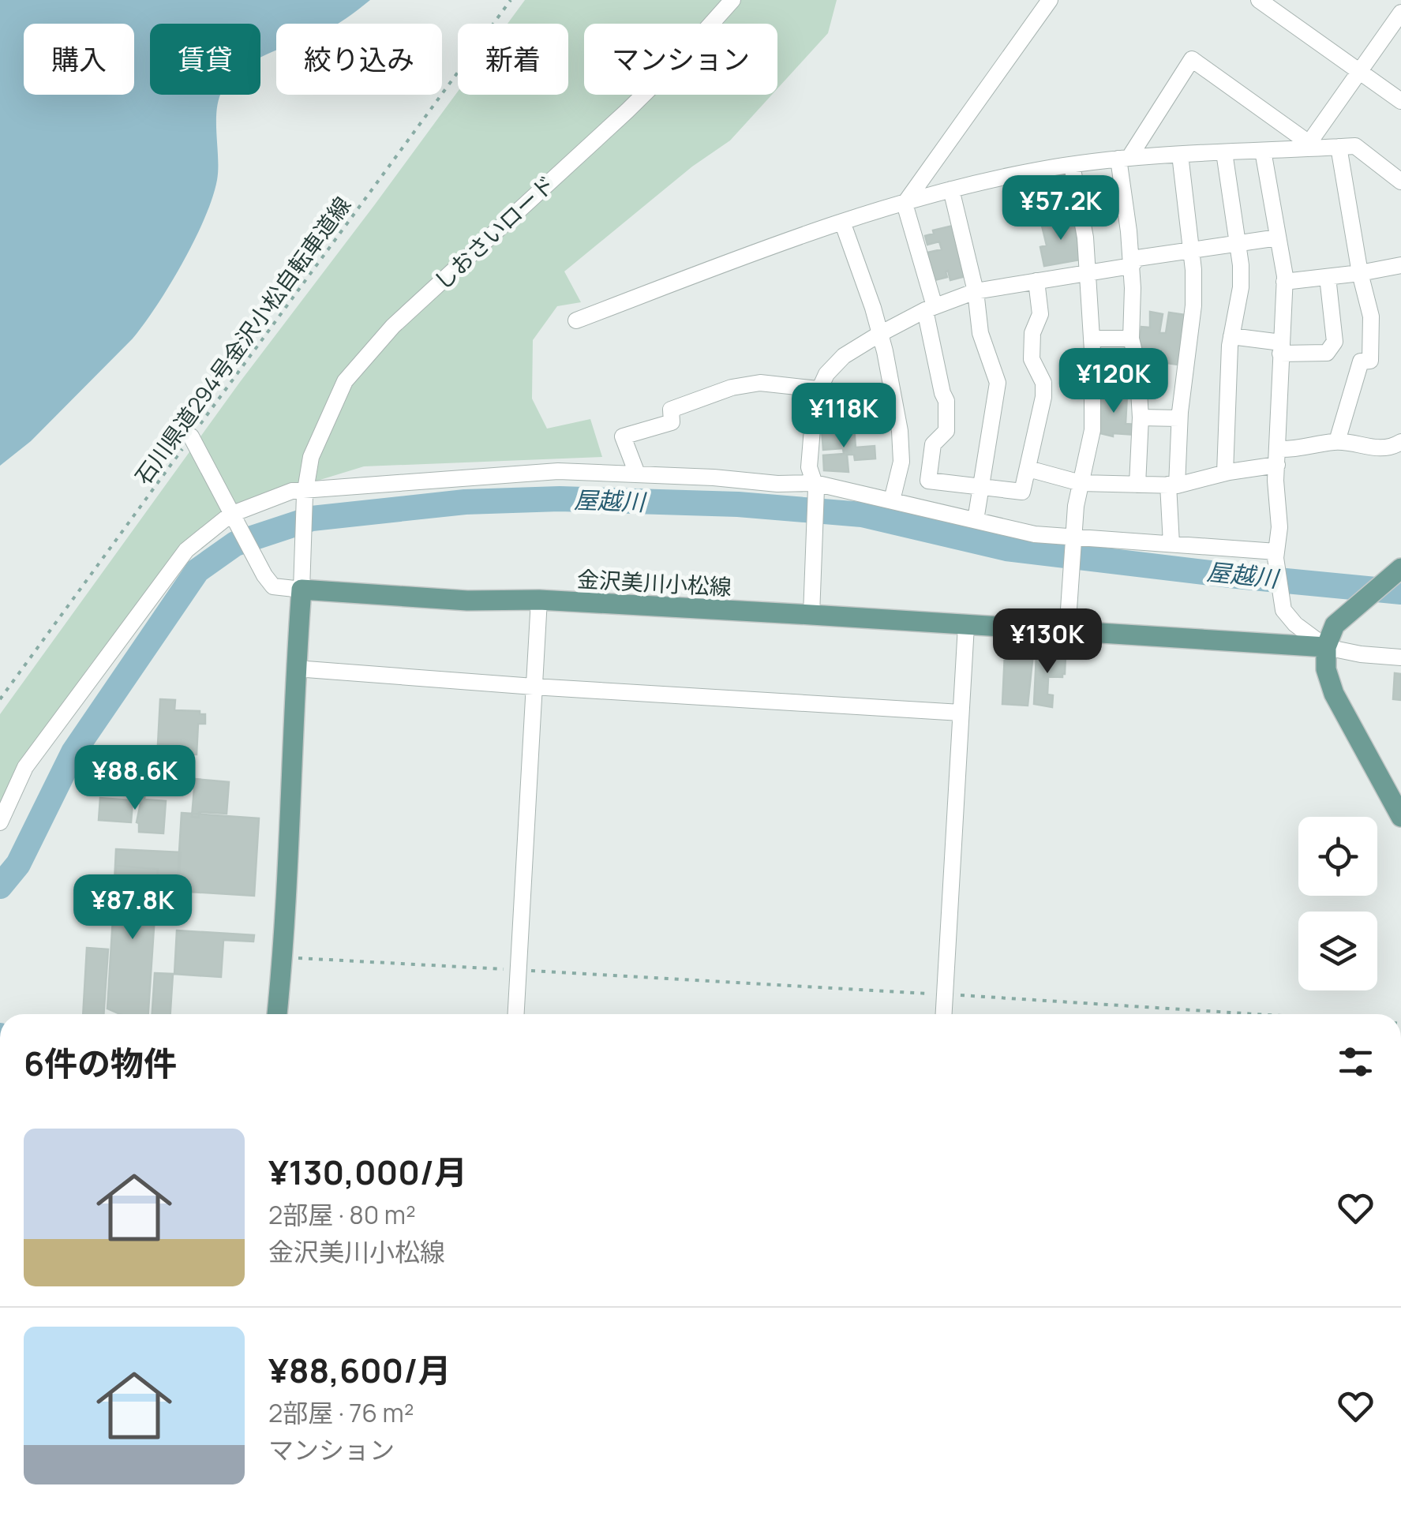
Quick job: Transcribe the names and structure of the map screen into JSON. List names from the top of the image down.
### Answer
{
  "streets": {
    "main road": ["金沢美川小松線"],
    "street": ["しおさいロード"],
    "path": ["石川県道294号金沢小松自転車道線"]
  },
  "crossings": [
    ["しおさいロード", "金沢美川小松線"]
  ],
  "water": ["屋越川"],
  "page": {
    "chip": [
      "購入",
      "賃貸",
      "絞り込み",
      "新着",
      "マンション"
    ],
    "price": [
      "¥57.2K",
      "¥120K",
      "¥118K",
      "¥130K",
      "¥88.6K",
      "¥87.8K"
    ],
    "heading": "6件の物件",
    "list": [
      {
        "name": "¥130,000/月",
        "note": "2部屋 · 80 m² · 金沢美川小松線"
      },
      {
        "name": "¥88,600/月",
        "note": "2部屋 · 76 m² · マンション"
      }
    ]
  }
}
